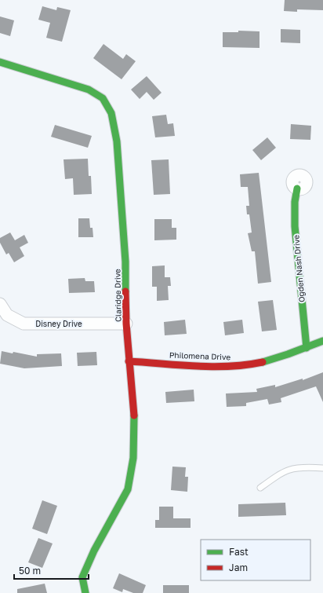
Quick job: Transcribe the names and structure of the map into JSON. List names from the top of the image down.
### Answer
{
  "streets": {
    "street": [
      "Ogden Nash Drive",
      "Claridge Drive",
      "Disney Drive",
      "Philomena Drive"
    ]
  },
  "crossings": [
    ["Ogden Nash Drive", "Philomena Drive"],
    ["Claridge Drive", "Disney Drive"],
    ["Claridge Drive", "Philomena Drive"]
  ],
  "legend": ["Fast", "Jam"],
  "scale_bar": "50 m"
}
